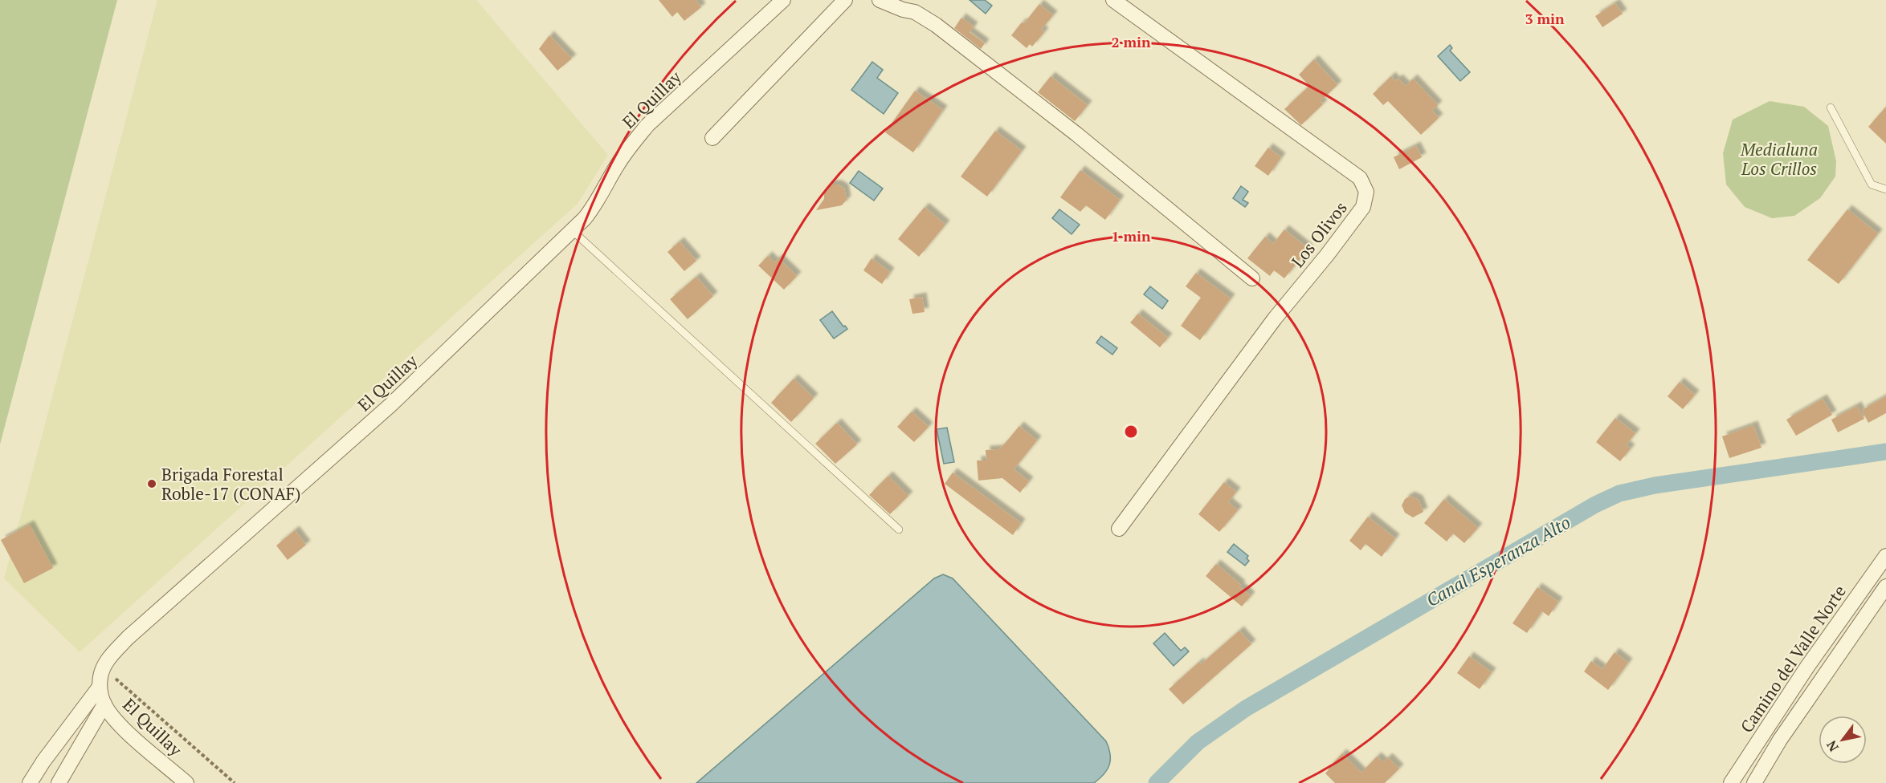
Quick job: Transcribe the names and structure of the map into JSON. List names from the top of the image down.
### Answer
{
  "streets": {
    "street": ["El Quillay", "Los Olivos", "Camino del Valle Norte"]
  },
  "water": ["Canal Esperanza Alto"],
  "parks": ["Medialuna Los Crillos"],
  "places": ["Brigada Forestal Roble-17 (CONAF)"],
  "north": "bottom left",
  "rings": ["3 min", "2 min", "1 min"]
}
